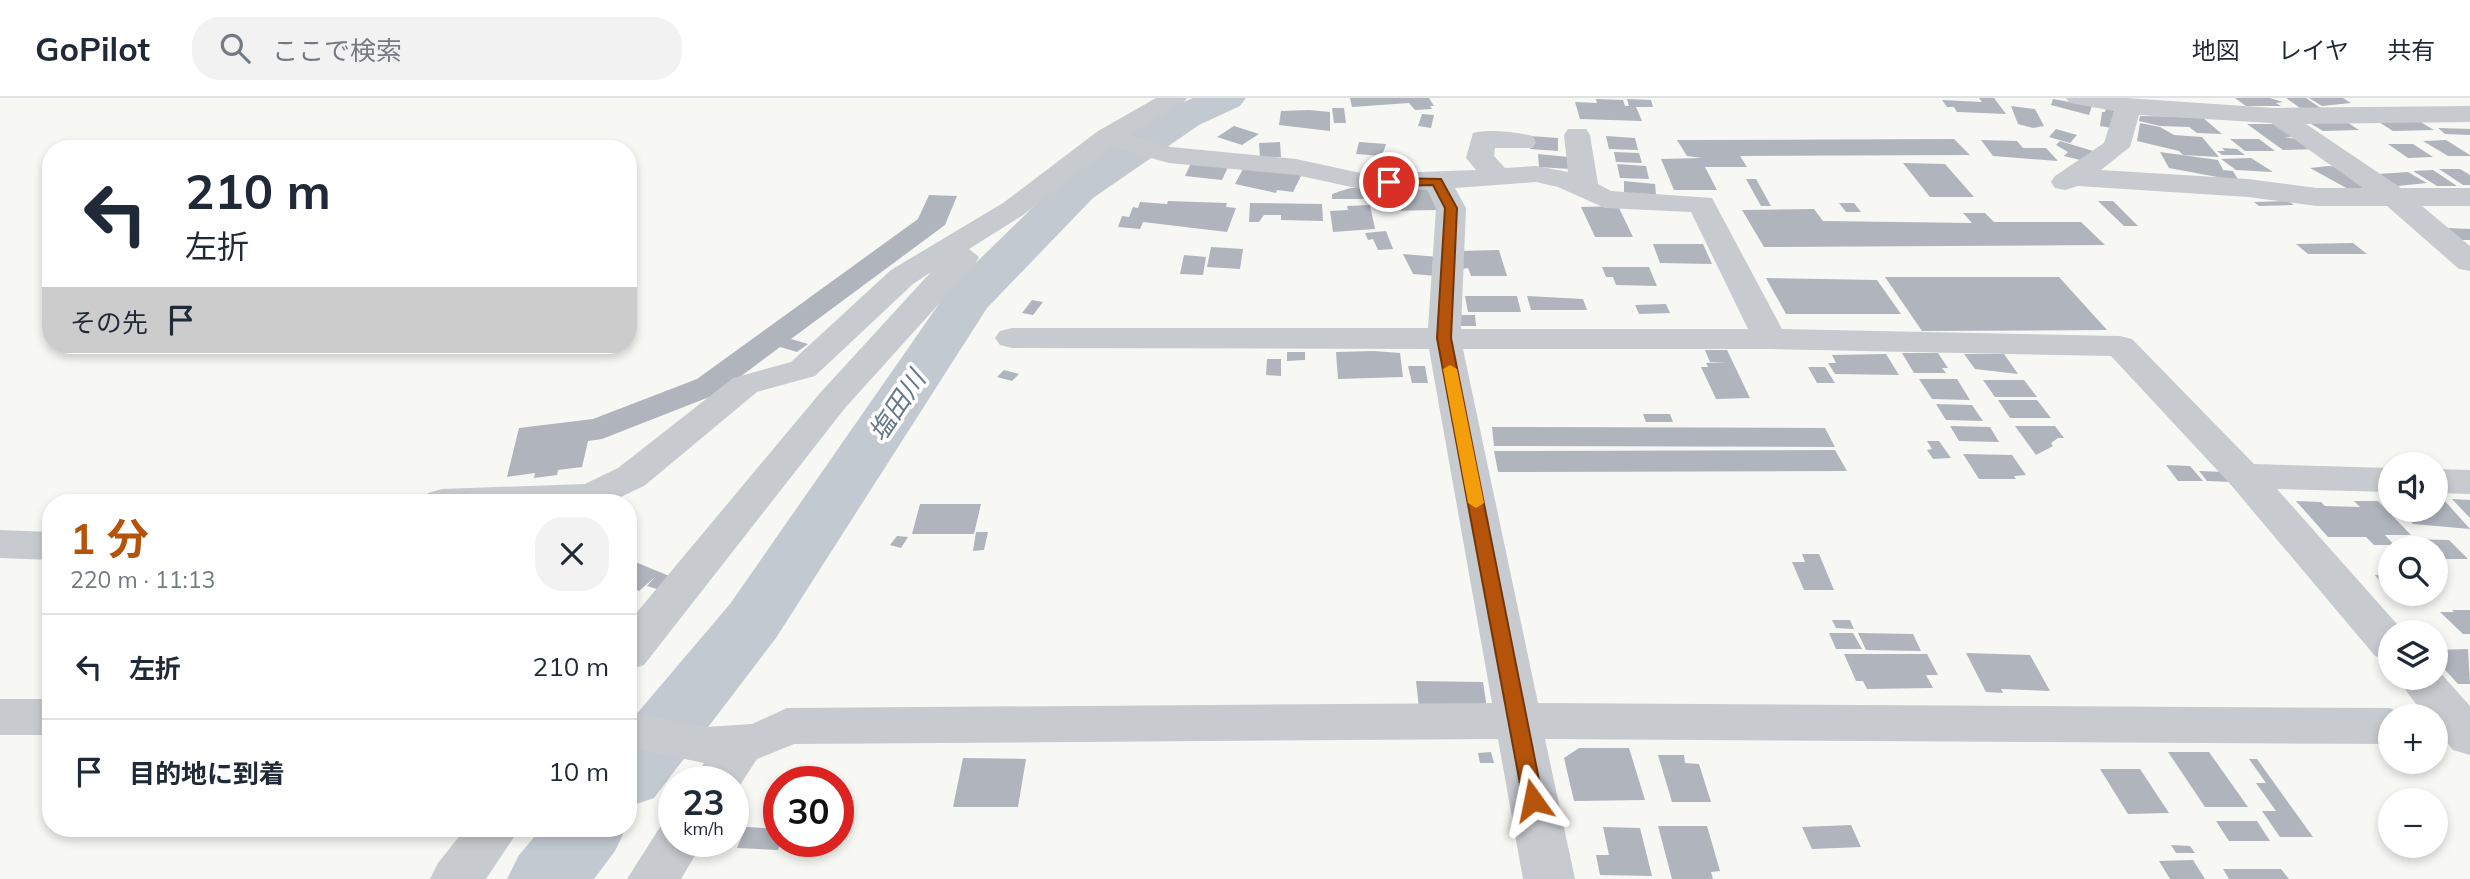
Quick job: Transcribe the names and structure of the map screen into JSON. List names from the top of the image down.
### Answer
{
  "water": ["塩田川"],
  "page": {
    "header": "GoPilot",
    "search": "ここで検索",
    "nav": ["地図", "レイヤ", "共有"],
    "turn": ["210 m", "左折"],
    "then": "その先",
    "map_buttons": ["+", "−"],
    "heading": ["1 分", "220 m · 11:13"],
    "list": [
      {
        "name": "左折",
        "value": "210 m"
      },
      {
        "name": "目的地に到着",
        "value": "10 m"
      }
    ],
    "speed": "23 km/h",
    "limit": "30"
  }
}
